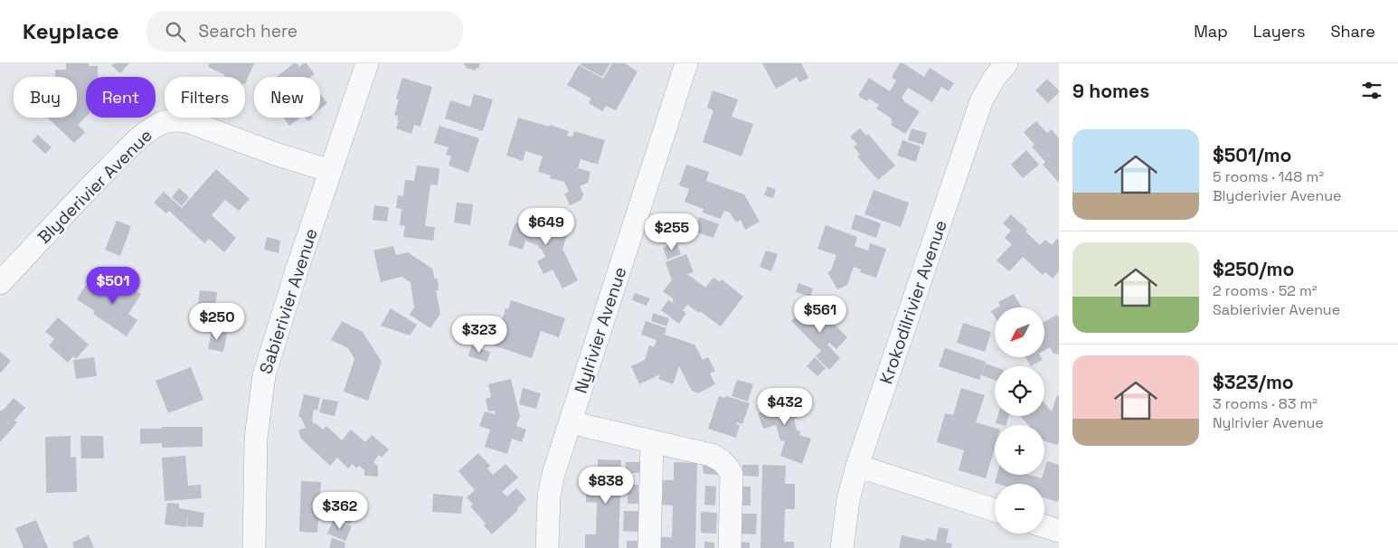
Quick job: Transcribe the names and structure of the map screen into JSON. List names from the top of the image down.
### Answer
{
  "streets": {
    "street": [
      "Blyderivier Avenue",
      "Sabierivier Avenue",
      "Krokodilrivier Avenue",
      "Nylrivier Avenue"
    ]
  },
  "crossings": [
    ["Blyderivier Avenue", "Sabierivier Avenue"]
  ],
  "north": "bottom left",
  "page": {
    "header": "Keyplace",
    "search": "Search here",
    "nav": ["Map", "Layers", "Share"],
    "heading": "9 homes",
    "chip": [
      "Buy",
      "Rent",
      "Filters",
      "New"
    ],
    "list": [
      {
        "name": "$501/mo",
        "note": "5 rooms · 148 m² · Blyderivier Avenue"
      },
      {
        "name": "$250/mo",
        "note": "2 rooms · 52 m² · Sabierivier Avenue"
      },
      {
        "name": "$323/mo",
        "note": "3 rooms · 83 m² · Nylrivier Avenue"
      }
    ],
    "price": [
      "$649",
      "$255",
      "$501",
      "$561",
      "$250",
      "$323",
      "$432",
      "$838",
      "$362"
    ],
    "map_buttons": ["+", "−"]
  }
}
